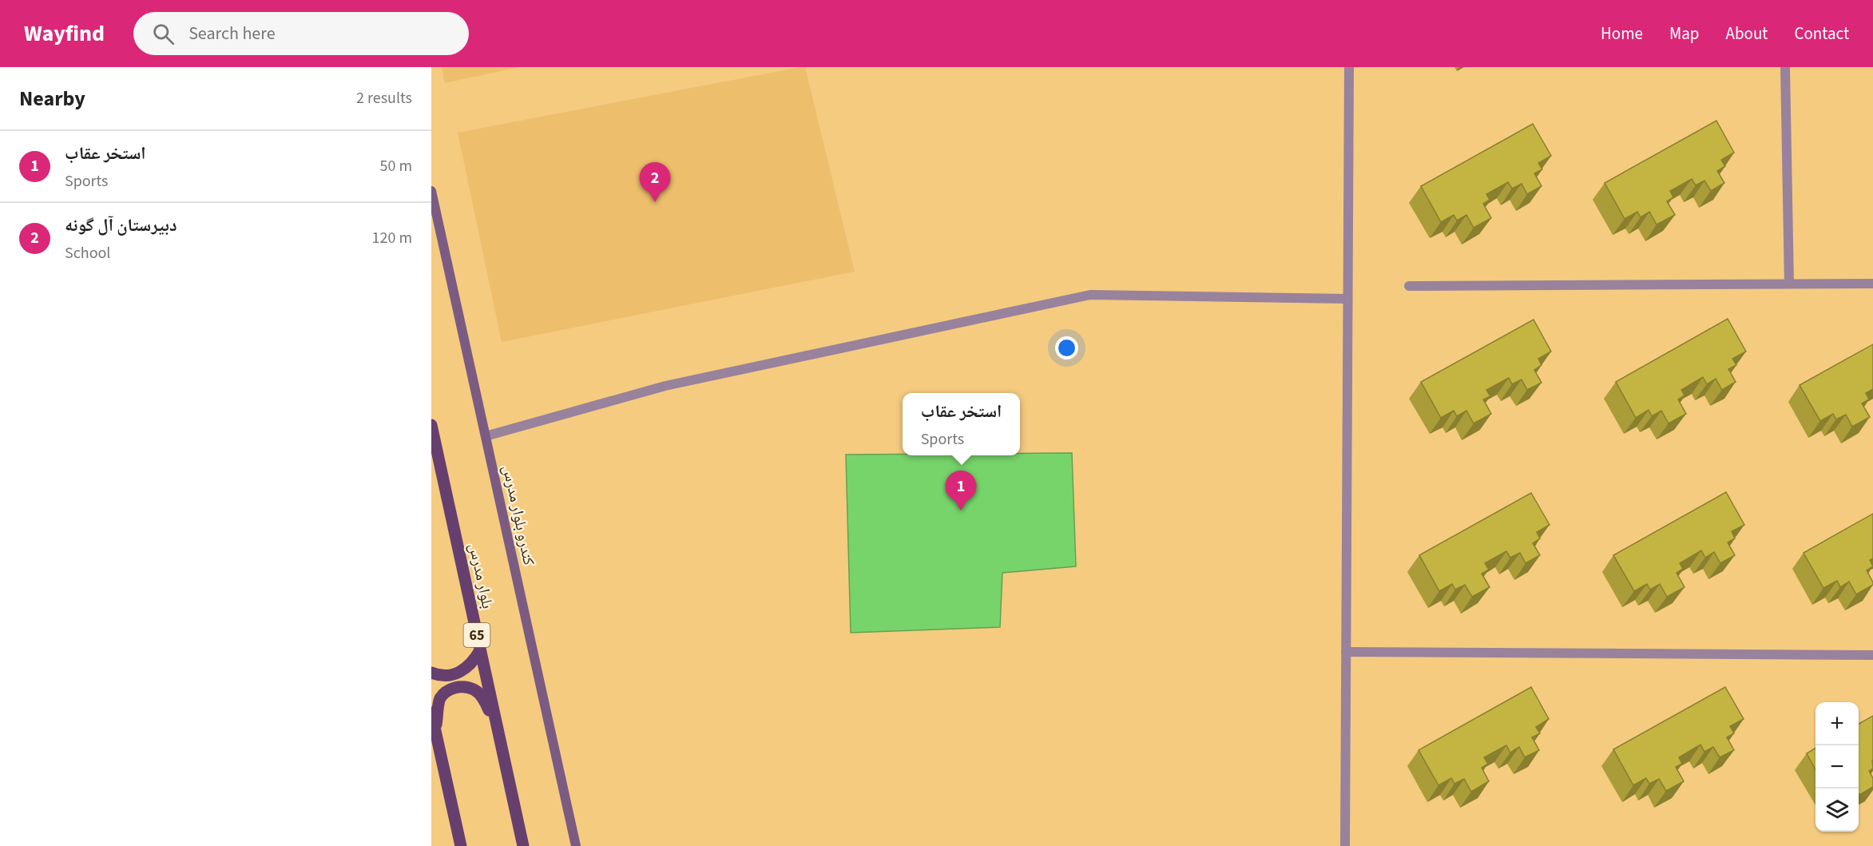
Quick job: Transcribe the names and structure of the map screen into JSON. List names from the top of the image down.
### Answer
{
  "streets": {
    "main road": ["کندرو بلوار مدرس", "بلوار مدرس", "65"]
  },
  "page": {
    "header": "Wayfind",
    "search": "Search here",
    "nav": [
      "Home",
      "Map",
      "About",
      "Contact"
    ],
    "heading": ["Nearby", "2 results"],
    "list": [
      {
        "mark": "1",
        "name": "استخر عقاب",
        "note": "Sports",
        "value": "50 m"
      },
      {
        "mark": "2",
        "name": "دبیرستان آل گونه",
        "note": "School",
        "value": "120 m"
      }
    ],
    "pins": ["2", "1"],
    "popup": ["استخر عقاب", "Sports"],
    "map_buttons": ["+", "−"]
  }
}
